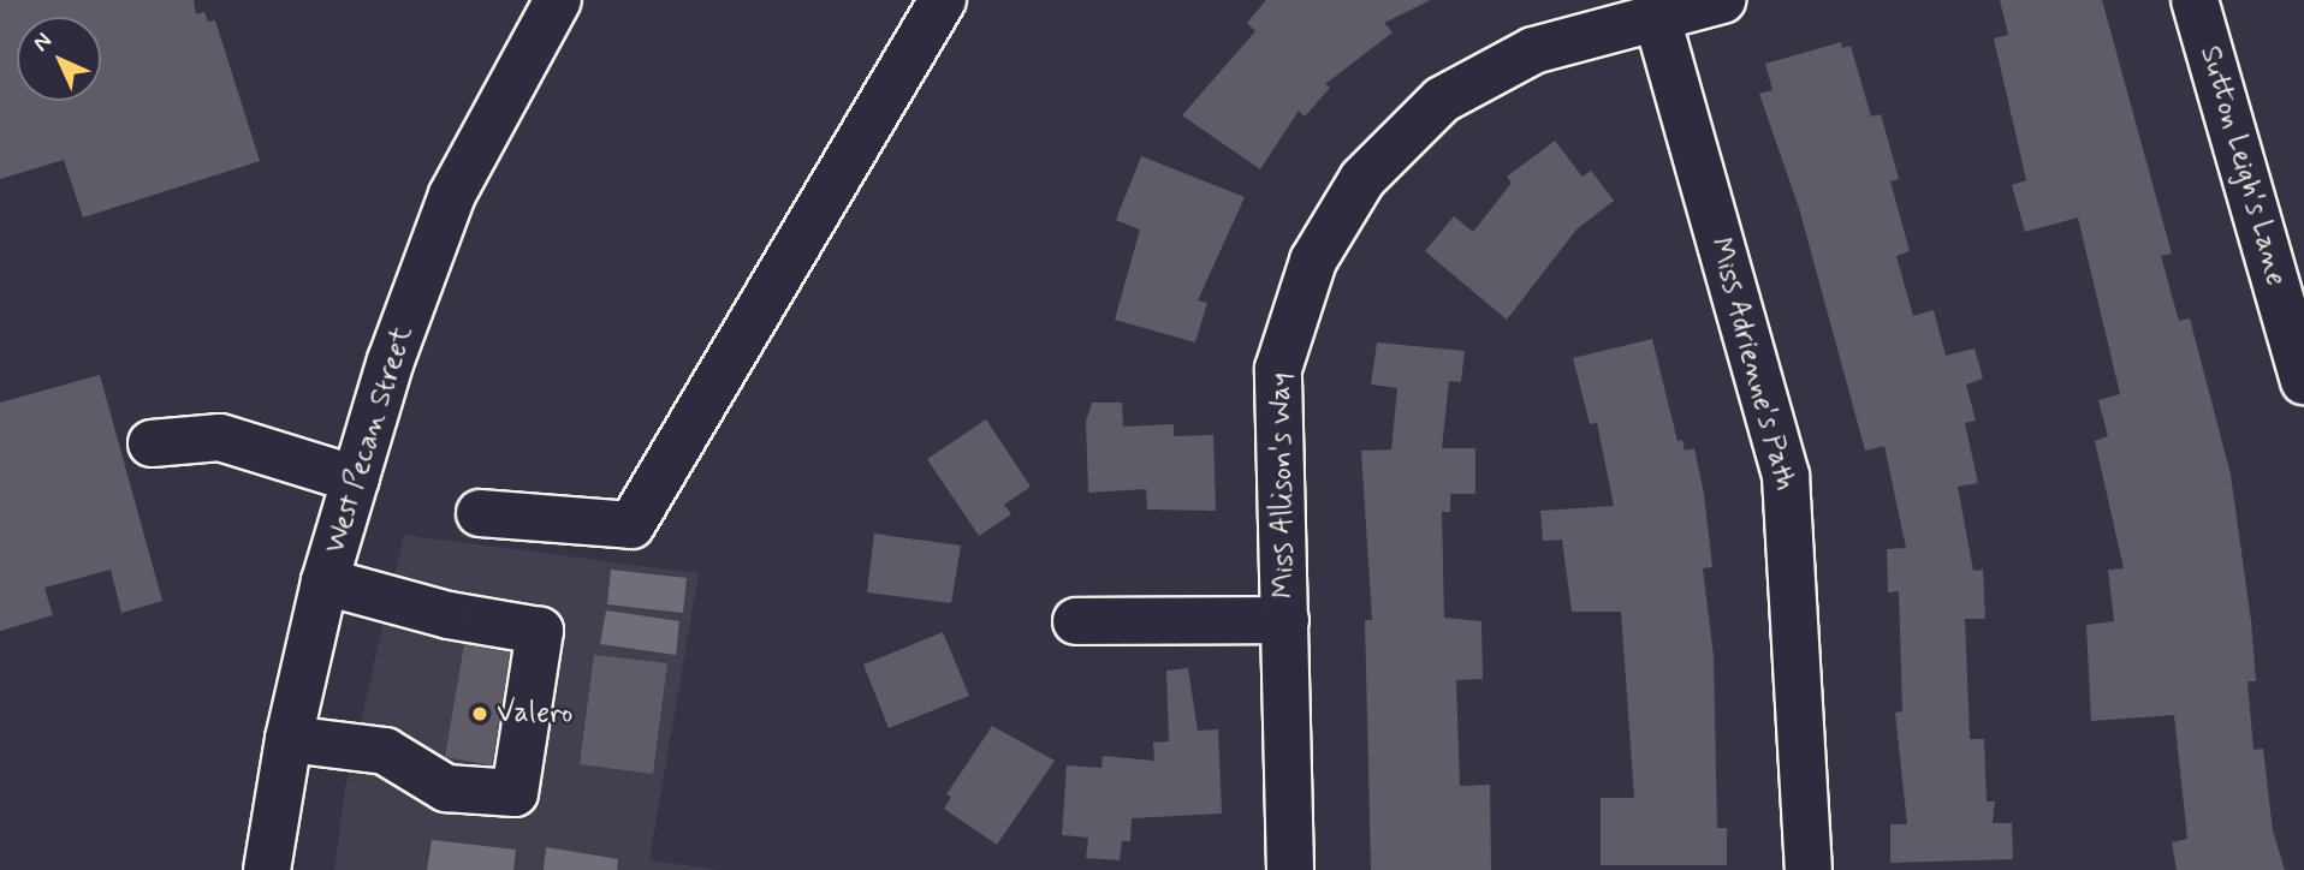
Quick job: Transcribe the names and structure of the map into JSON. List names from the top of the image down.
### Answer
{
  "streets": {
    "street": [
      "Sutton Leigh's Lane",
      "Miss Adrienne's Path",
      "West Pecan Street",
      "Miss Allison's Way"
    ]
  },
  "crossings": [
    ["Miss Adrienne's Path", "Miss Allison's Way"]
  ],
  "places": ["Valero"],
  "north": "top left"
}
